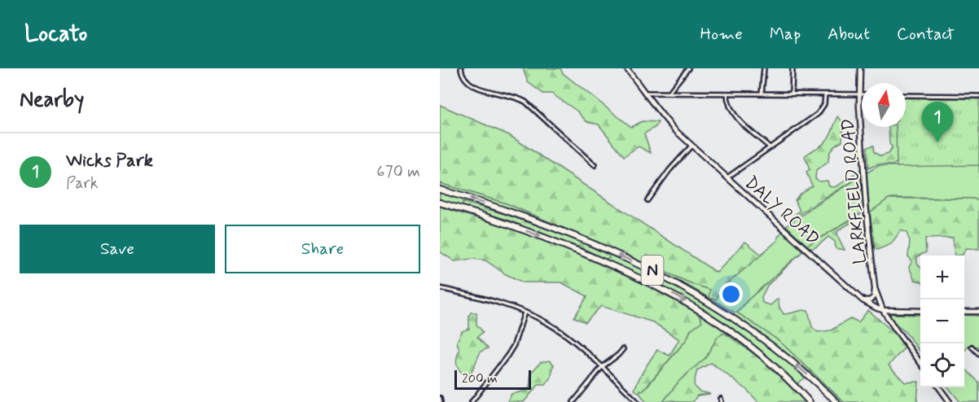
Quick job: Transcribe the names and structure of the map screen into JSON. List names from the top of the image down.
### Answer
{
  "streets": {
    "highway": ["N"],
    "street": ["LARKFIELD ROAD", "DALY ROAD"]
  },
  "crossings": [
    ["LARKFIELD ROAD", "DALY ROAD"]
  ],
  "scale_bar": "200 m",
  "north": "top",
  "page": {
    "header": "Locato",
    "nav": [
      "Home",
      "Map",
      "About",
      "Contact"
    ],
    "heading": "Nearby",
    "pins": "1",
    "list": [
      {
        "mark": "1",
        "name": "Wicks Park",
        "note": "Park",
        "value": "670 m"
      }
    ],
    "buttons": ["Save", "Share"],
    "map_buttons": ["+", "−"],
    "scale": "200 m"
  }
}
